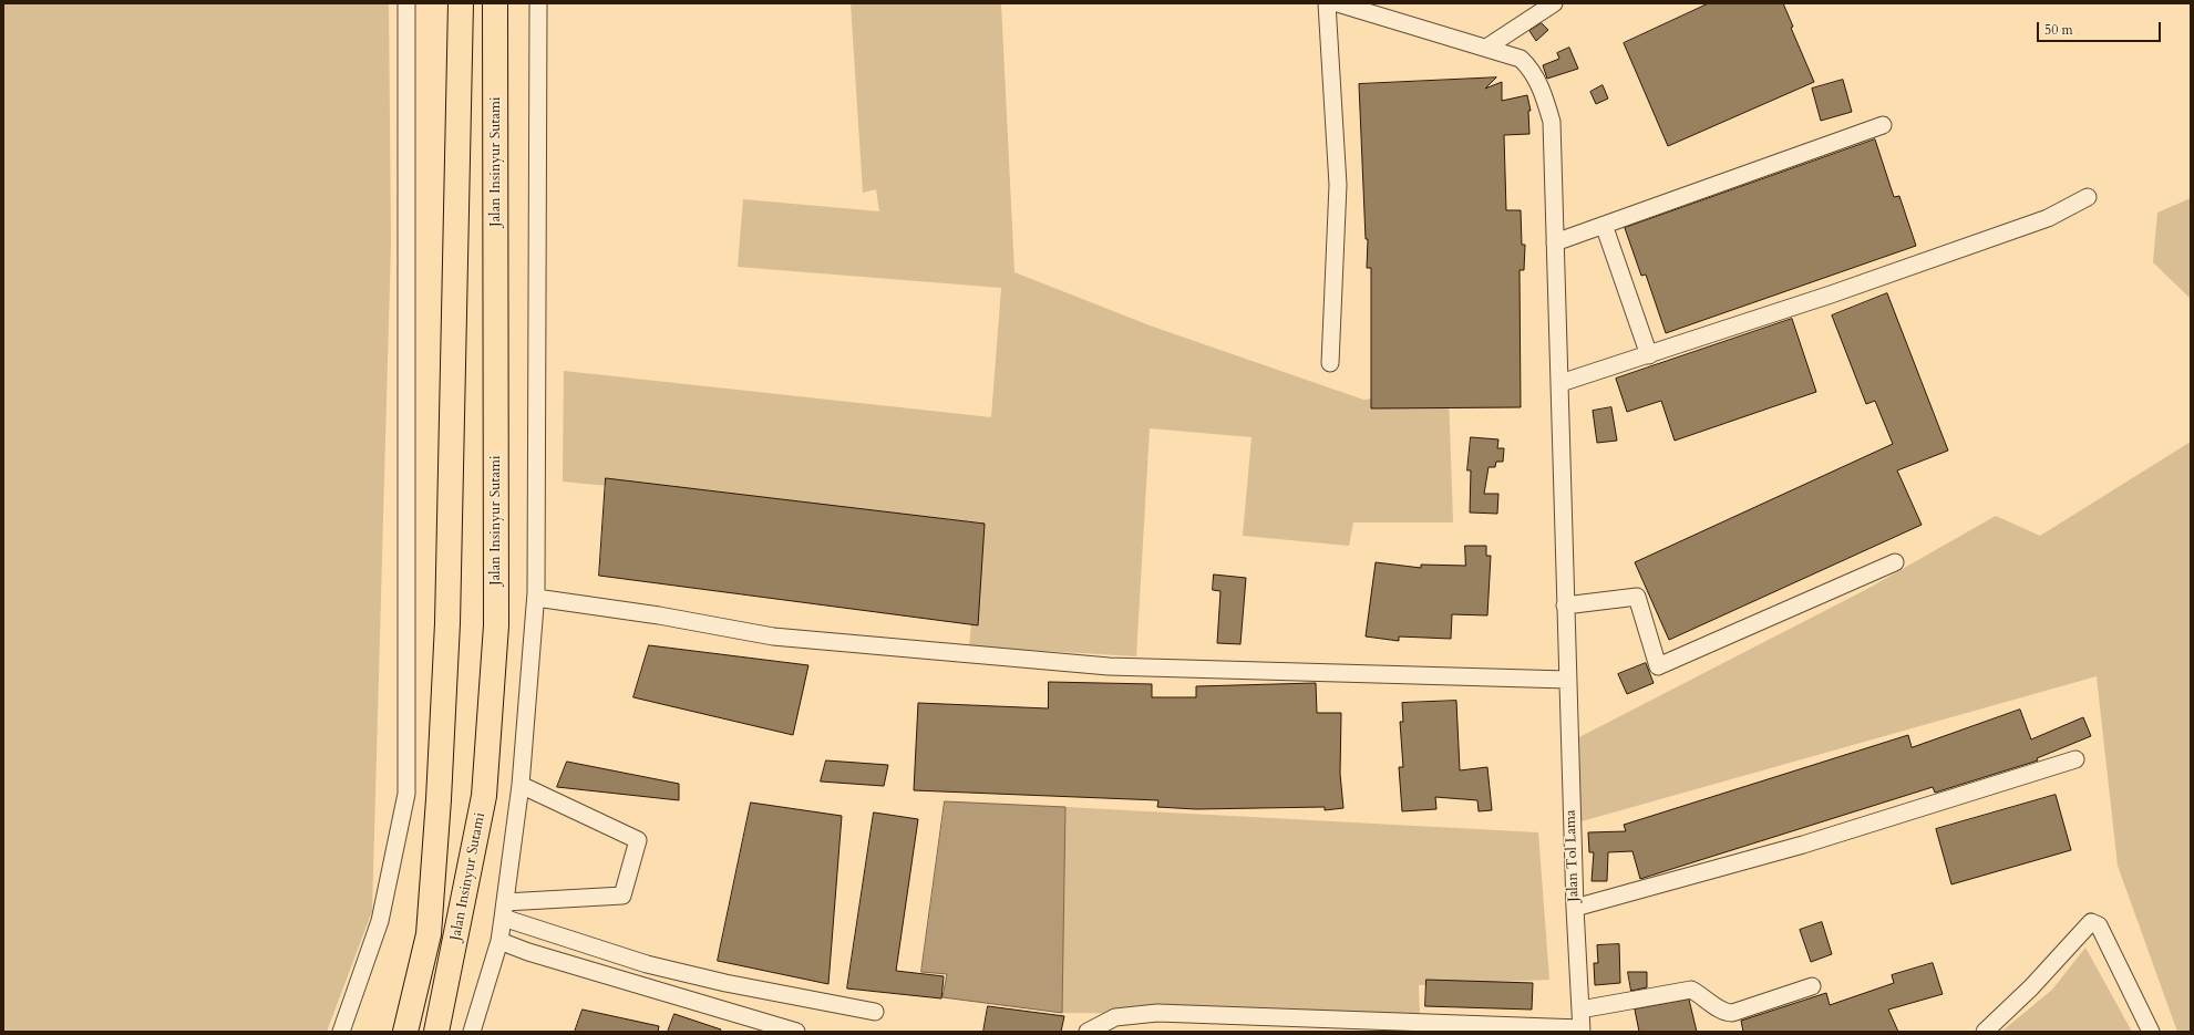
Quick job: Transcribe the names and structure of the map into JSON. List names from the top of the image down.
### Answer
{
  "streets": {
    "highway": ["Jalan Insinyur Sutami"],
    "street": ["Jalan Tol Lama"]
  },
  "scale_bar": "50 m"
}
